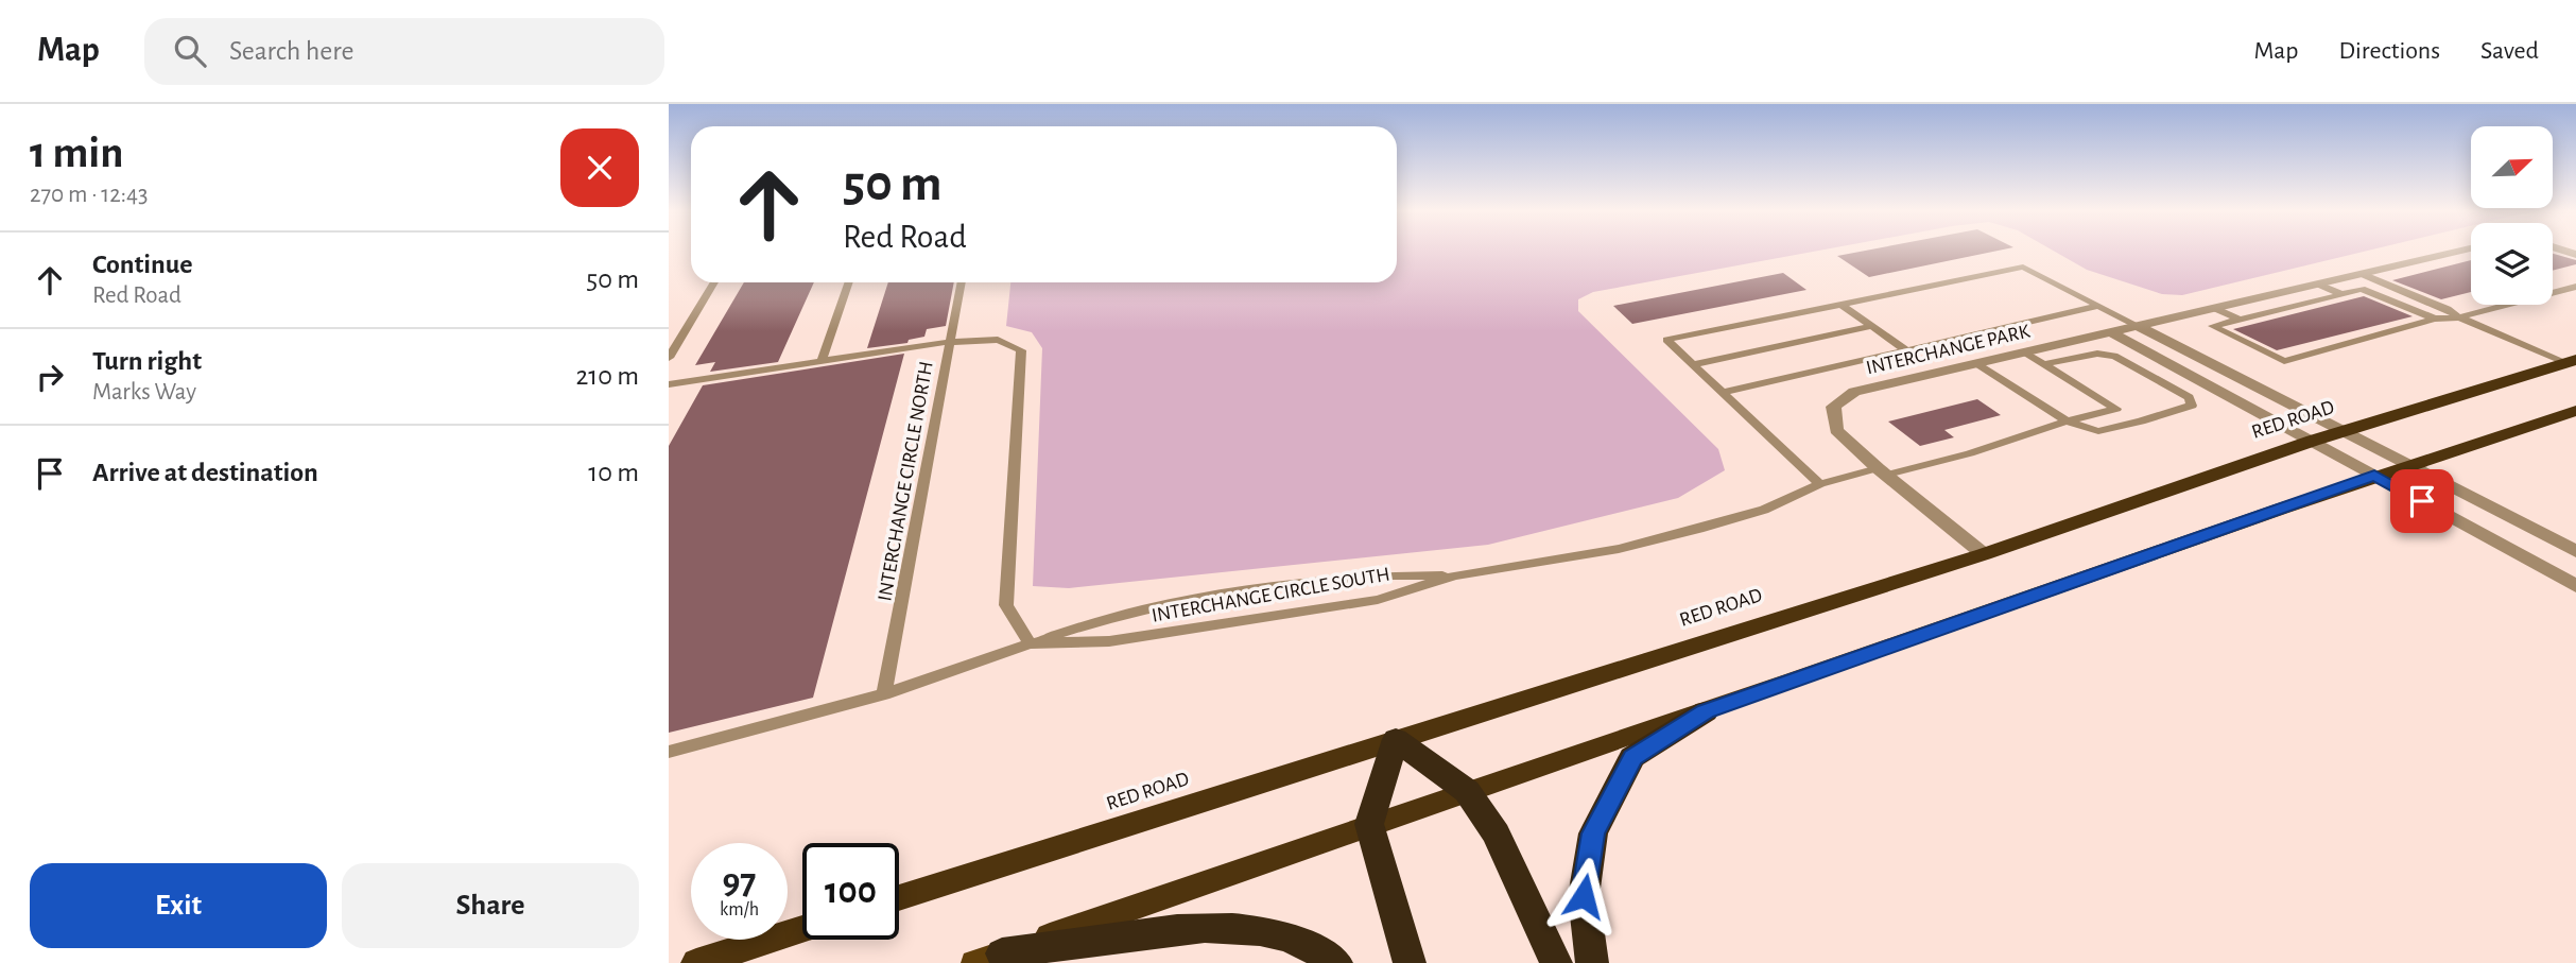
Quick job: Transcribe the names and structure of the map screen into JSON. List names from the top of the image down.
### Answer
{
  "streets": {
    "highway": ["RED ROAD"],
    "street": ["INTERCHANGE PARK"],
    "lane": ["INTERCHANGE CIRCLE NORTH", "INTERCHANGE CIRCLE SOUTH"]
  },
  "crossings": [
    ["INTERCHANGE PARK", "RED ROAD"],
    ["INTERCHANGE PARK", "INTERCHANGE CIRCLE SOUTH"],
    ["INTERCHANGE CIRCLE NORTH", "INTERCHANGE CIRCLE SOUTH"]
  ],
  "north": "top right",
  "page": {
    "header": "Map",
    "search": "Search here",
    "nav": ["Map", "Directions", "Saved"],
    "heading": ["1 min", "270 m · 12:43"],
    "turn": ["50 m", "Red Road"],
    "list": [
      {
        "name": "Continue",
        "note": "Red Road",
        "value": "50 m"
      },
      {
        "name": "Turn right",
        "note": "Marks Way",
        "value": "210 m"
      },
      {
        "name": "Arrive at destination",
        "value": "10 m"
      }
    ],
    "speed": "97 km/h",
    "limit": "100",
    "buttons": ["Exit", "Share"]
  }
}
